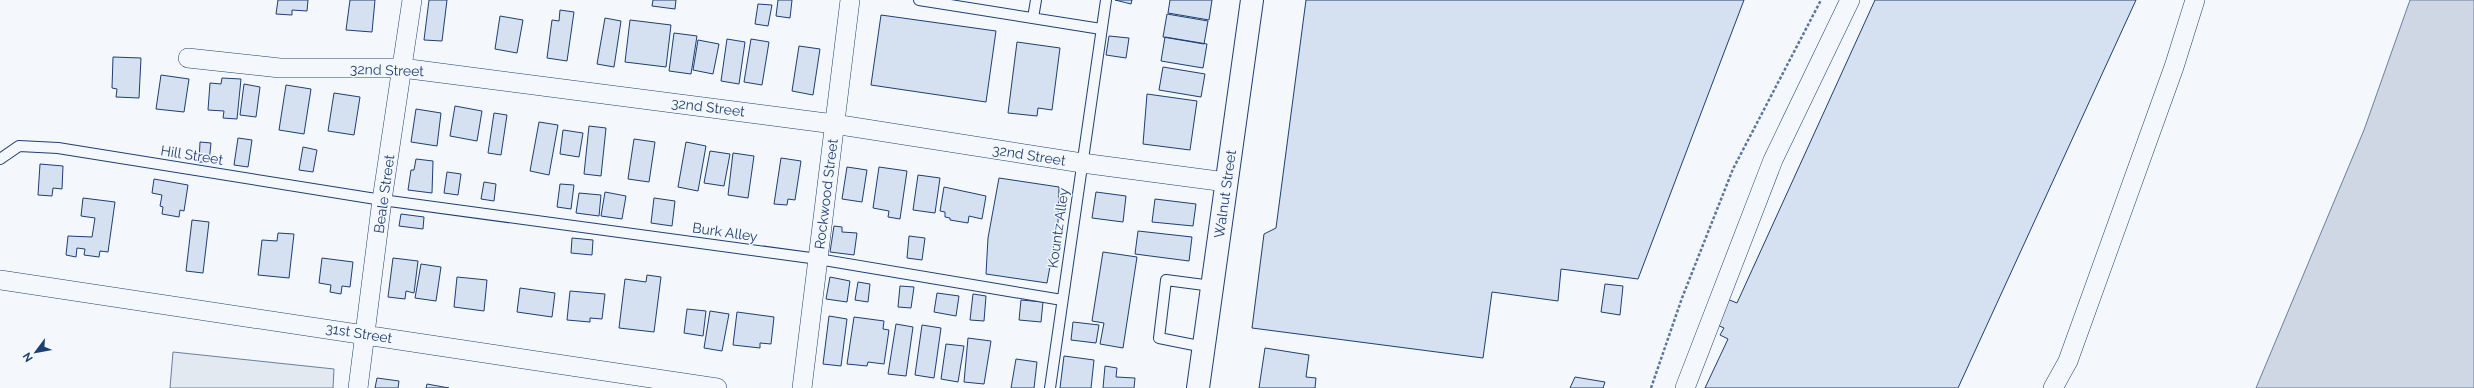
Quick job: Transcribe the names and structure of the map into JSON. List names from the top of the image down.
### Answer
{
  "streets": {
    "main road": ["Walnut Street"],
    "street": [
      "32nd Street",
      "Beale Street",
      "Rockwood Street",
      "31st Street"
    ],
    "lane": ["Hill Street", "Kountz Alley", "Burk Alley"]
  },
  "crossings": [
    ["32nd Street", "Beale Street"],
    ["32nd Street", "Rockwood Street"],
    ["32nd Street", "Walnut Street"],
    ["32nd Street", "Kountz Alley"],
    ["Hill Street", "Beale Street"],
    ["Hill Street", "Burk Alley"],
    ["Beale Street", "Burk Alley"],
    ["Beale Street", "31st Street"],
    ["Rockwood Street", "Burk Alley"],
    ["Kountz Alley", "Burk Alley"]
  ],
  "north": "bottom left"
}
